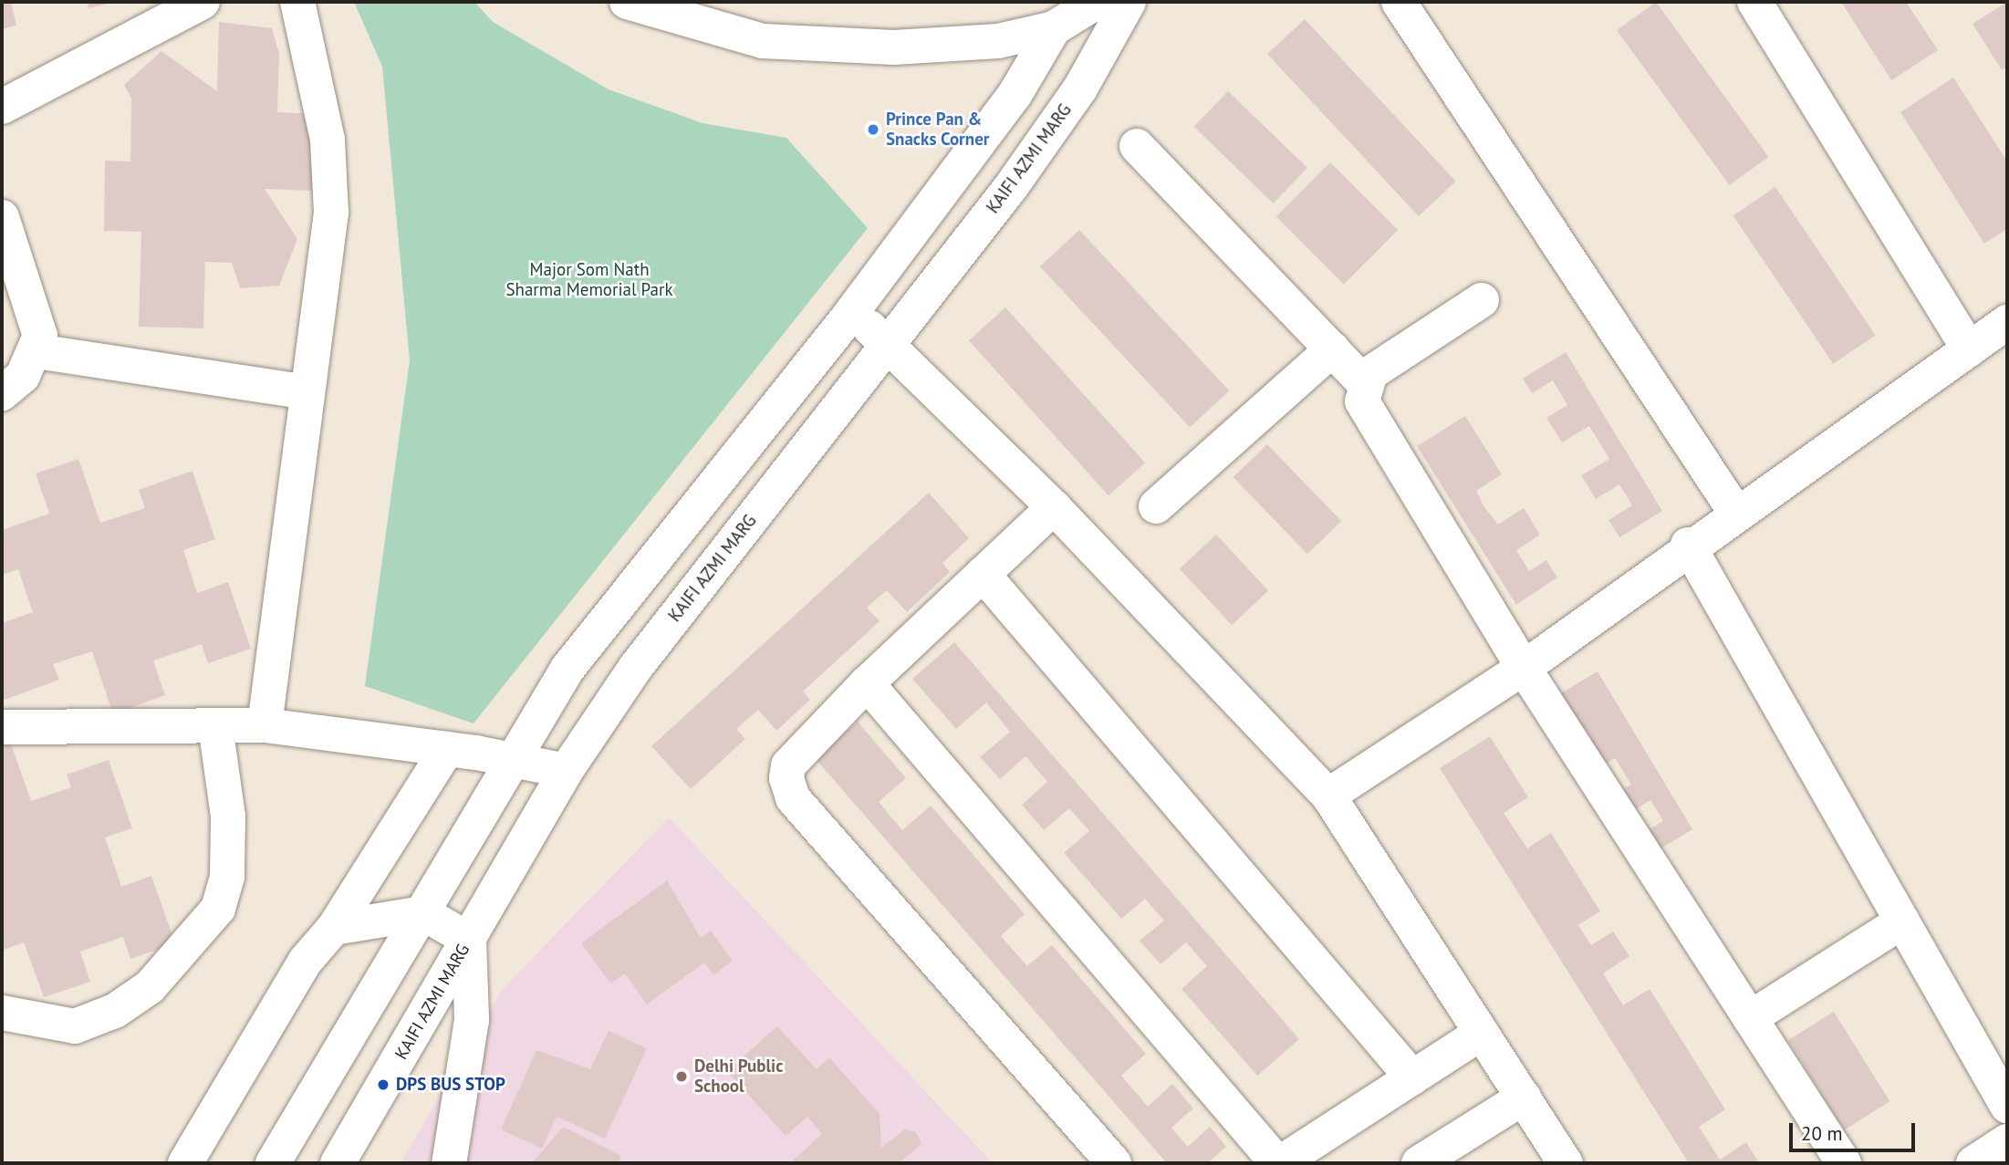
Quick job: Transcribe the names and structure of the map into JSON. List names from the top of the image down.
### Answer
{
  "streets": {
    "street": ["KAIFI AZMI MARG"]
  },
  "parks": ["Major Som Nath Sharma Memorial Park"],
  "places": ["Prince Pan & Snacks Corner", "Delhi Public School", "DPS BUS STOP"],
  "scale_bar": "20 m"
}
